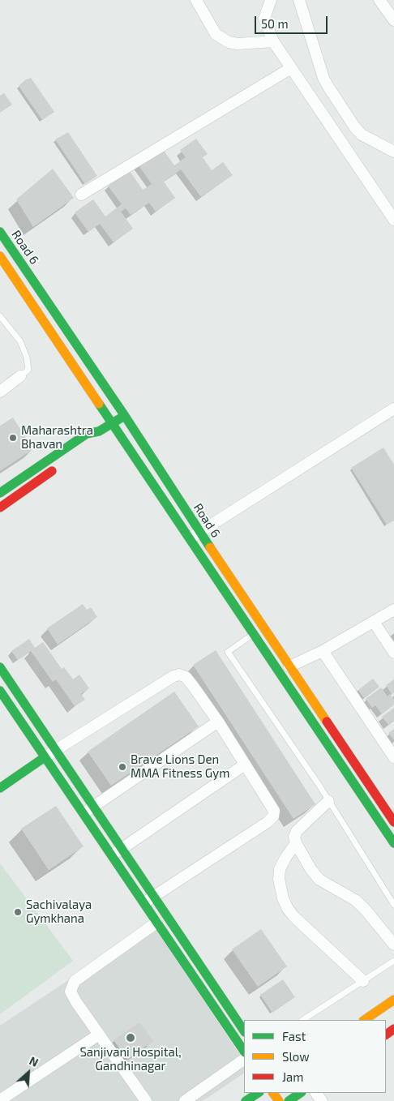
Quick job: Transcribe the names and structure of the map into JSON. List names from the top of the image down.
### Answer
{
  "streets": {
    "street": ["Road 6"]
  },
  "places": [
    "Maharashtra Bhavan",
    "Brave Lions Den MMA Fitness Gym",
    "Sachivalaya Gymkhana",
    "Sanjivani Hospital, Gandhinagar"
  ],
  "legend": ["Fast", "Slow", "Jam"],
  "scale_bar": "50 m",
  "north": "top right"
}
